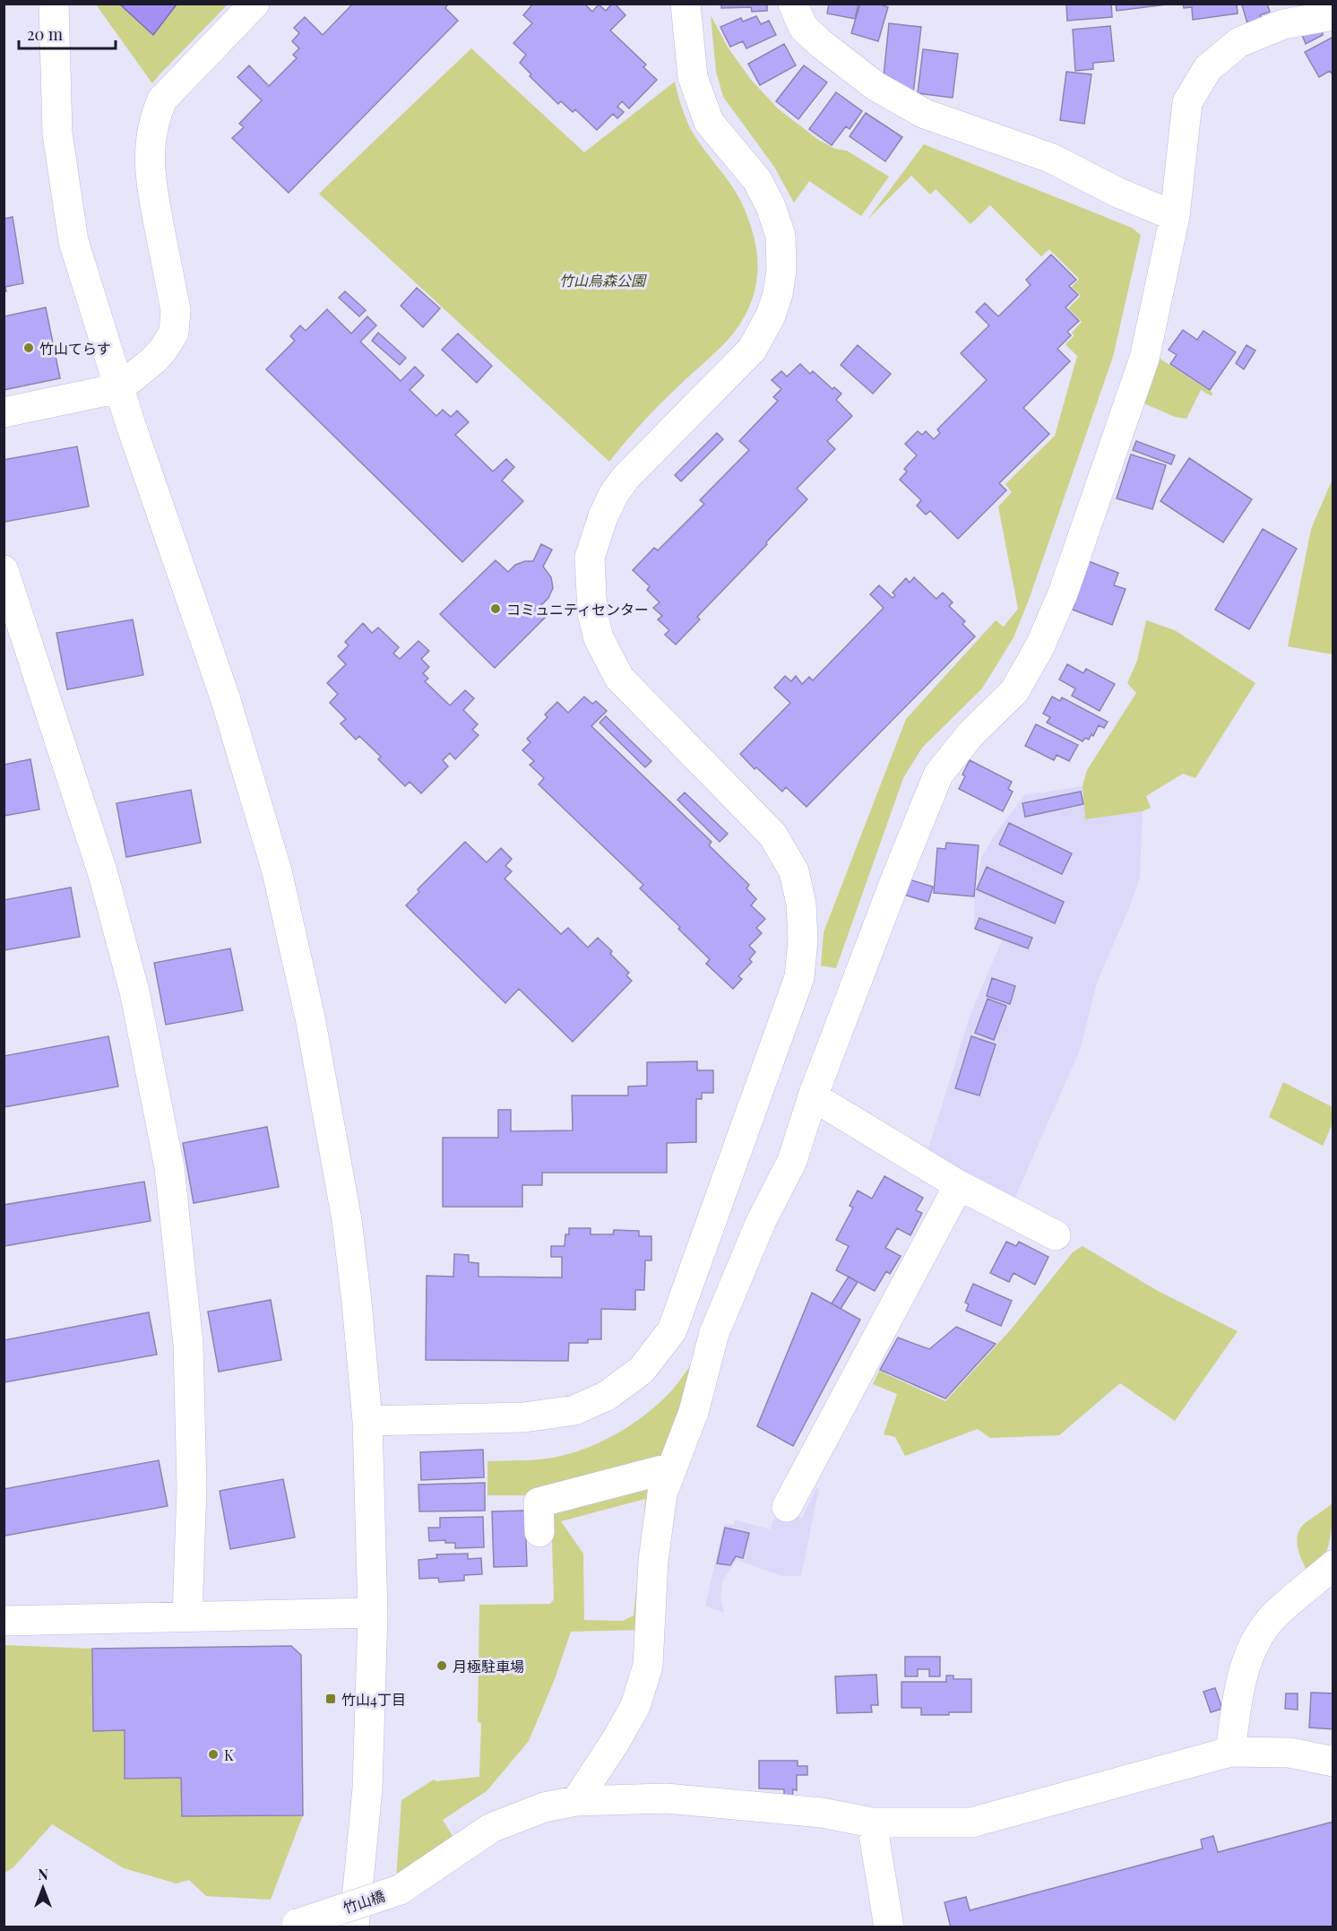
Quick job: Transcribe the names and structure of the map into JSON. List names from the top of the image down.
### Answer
{
  "streets": {
    "street": ["竹山橋"]
  },
  "parks": ["竹山烏森公園"],
  "places": {
    "other": [
      "竹山てらす",
      "コミュニティセンター",
      "月極駐車場",
      "K"
    ],
    "transit": ["竹山4丁目"]
  },
  "scale_bar": "20 m",
  "north": "top"
}
